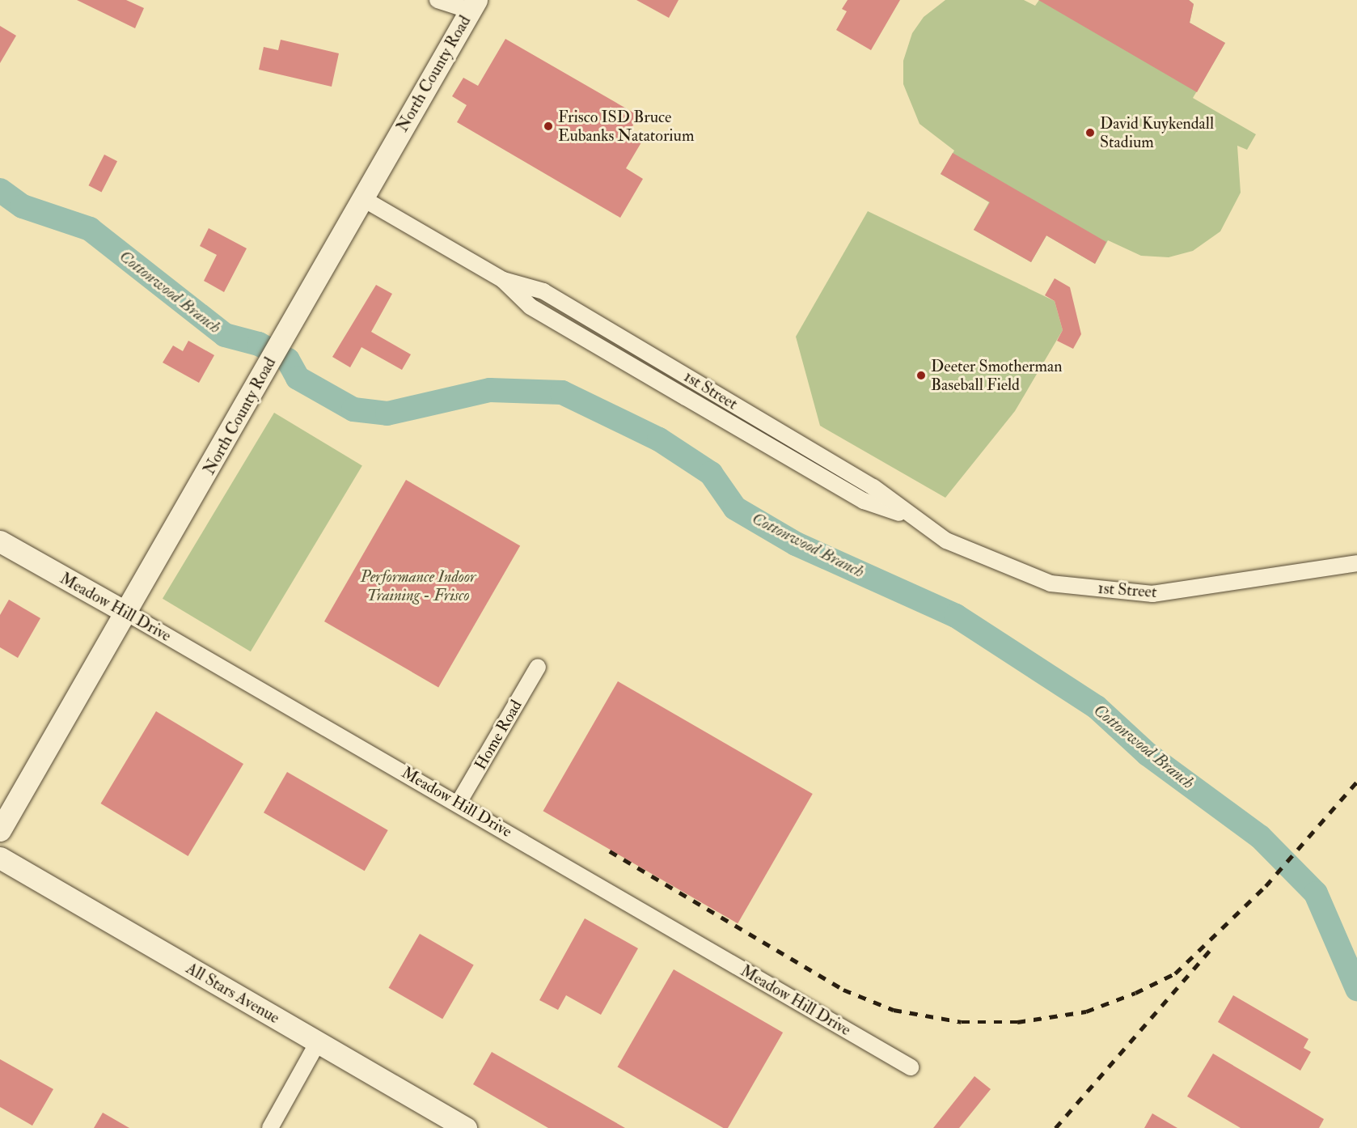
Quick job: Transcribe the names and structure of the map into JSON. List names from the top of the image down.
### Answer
{
  "streets": {
    "street": [
      "North County Road",
      "1st Street",
      "Meadow Hill Drive",
      "Home Road",
      "All Stars Avenue"
    ]
  },
  "crossings": [
    ["North County Road", "1st Street"],
    ["North County Road", "Meadow Hill Drive"],
    ["Meadow Hill Drive", "Home Road"]
  ],
  "water": ["Cottonwood Branch"],
  "parks": ["Performance Indoor Training - Frisco"],
  "places": ["Frisco ISD Bruce Eubanks Natatorium", "David Kuykendall Stadium", "Deeter Smotherman Baseball Field"]
}
